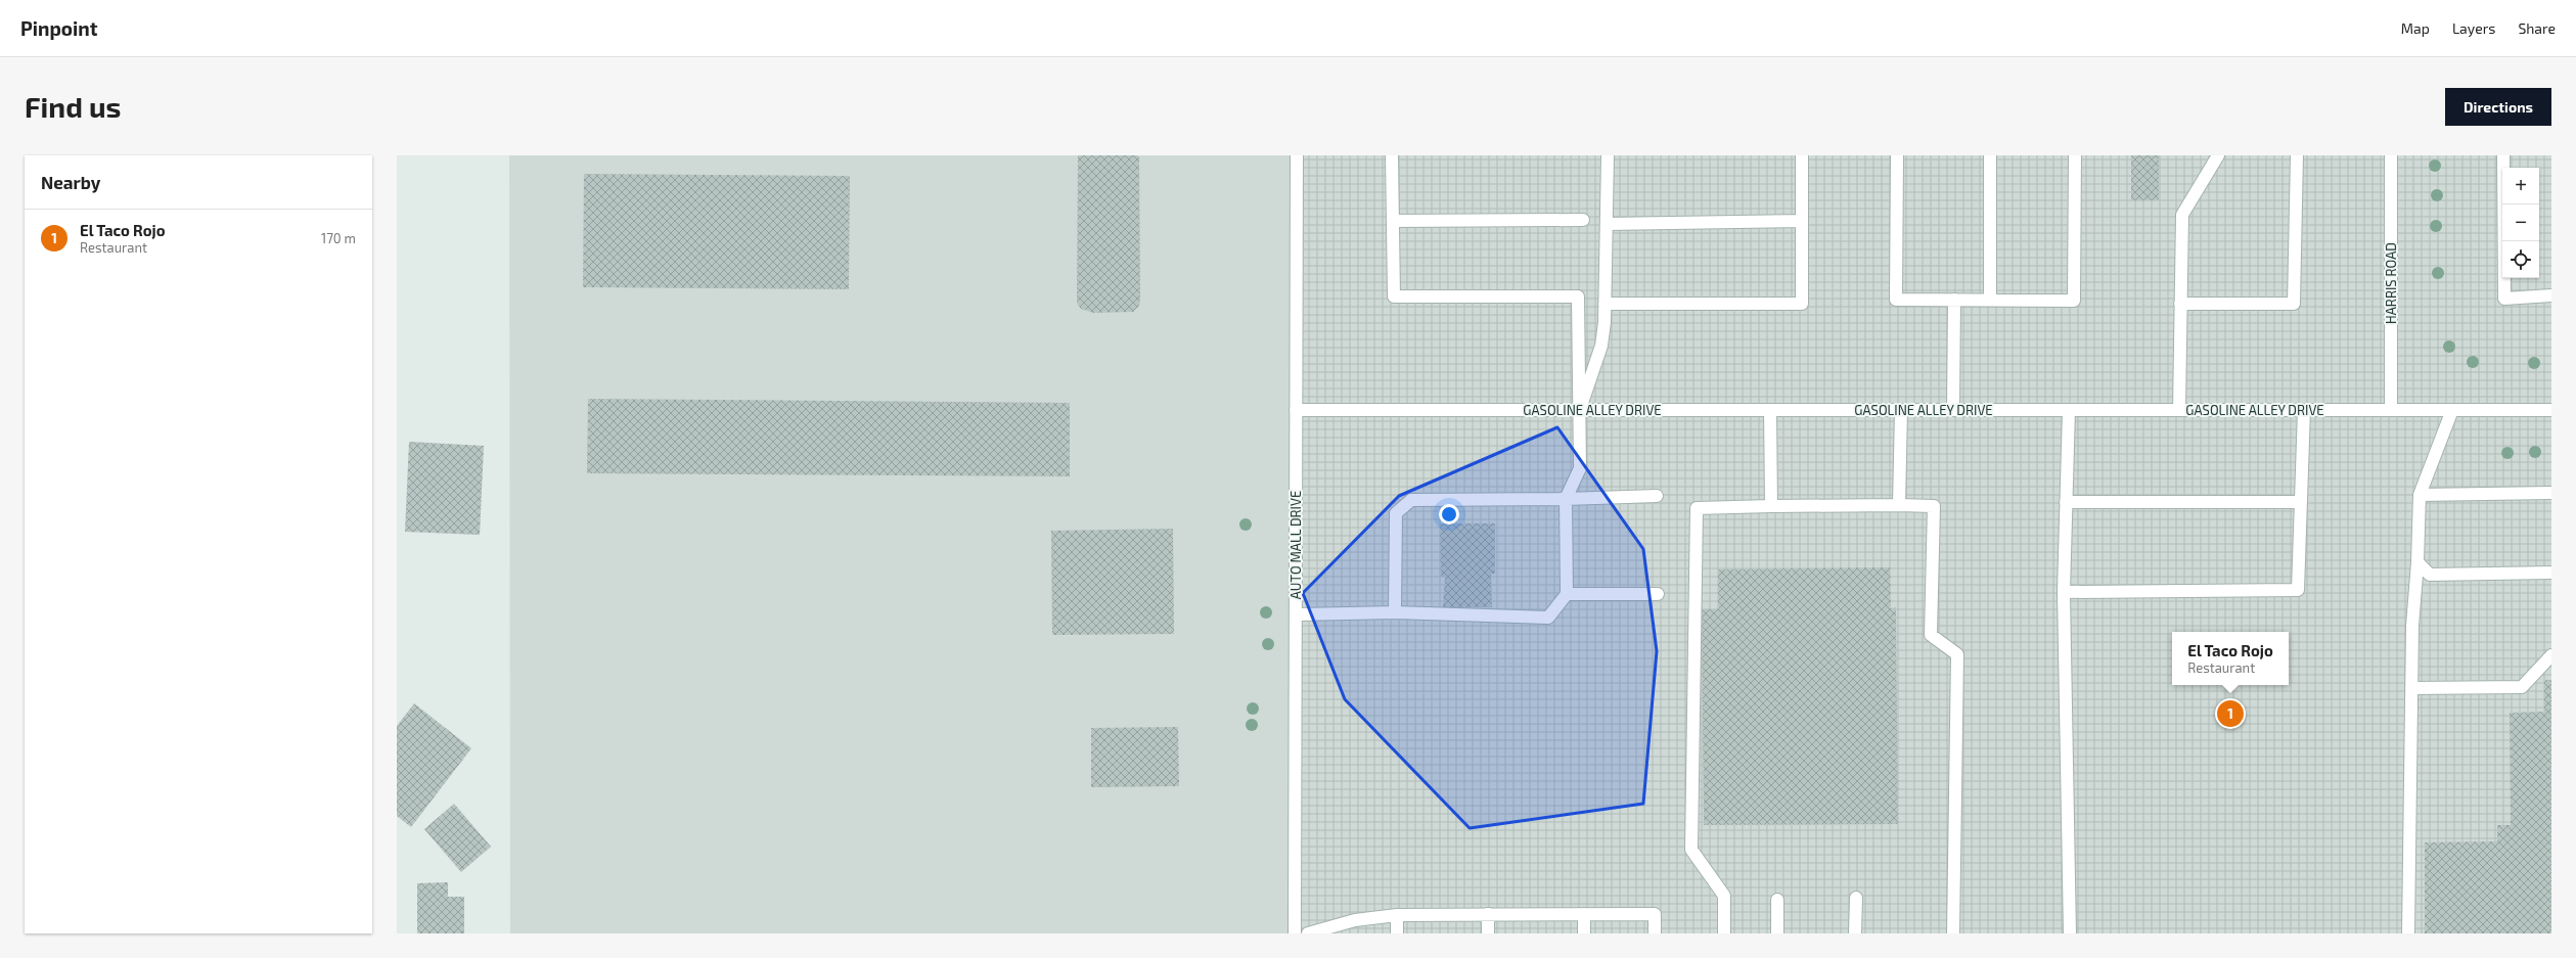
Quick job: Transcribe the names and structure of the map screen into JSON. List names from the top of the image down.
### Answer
{
  "streets": {
    "street": ["HARRIS ROAD", "GASOLINE ALLEY DRIVE", "AUTO MALL DRIVE"]
  },
  "crossings": [
    ["HARRIS ROAD", "GASOLINE ALLEY DRIVE"],
    ["GASOLINE ALLEY DRIVE", "AUTO MALL DRIVE"]
  ],
  "page": {
    "header": "Pinpoint",
    "nav": ["Map", "Layers", "Share"],
    "buttons": "Directions",
    "title": "Find us",
    "heading": "Nearby",
    "map_buttons": ["+", "−"],
    "list": [
      {
        "mark": "1",
        "name": "El Taco Rojo",
        "note": "Restaurant",
        "value": "170 m"
      }
    ],
    "popup": ["El Taco Rojo", "Restaurant"],
    "pins": "1"
  }
}
